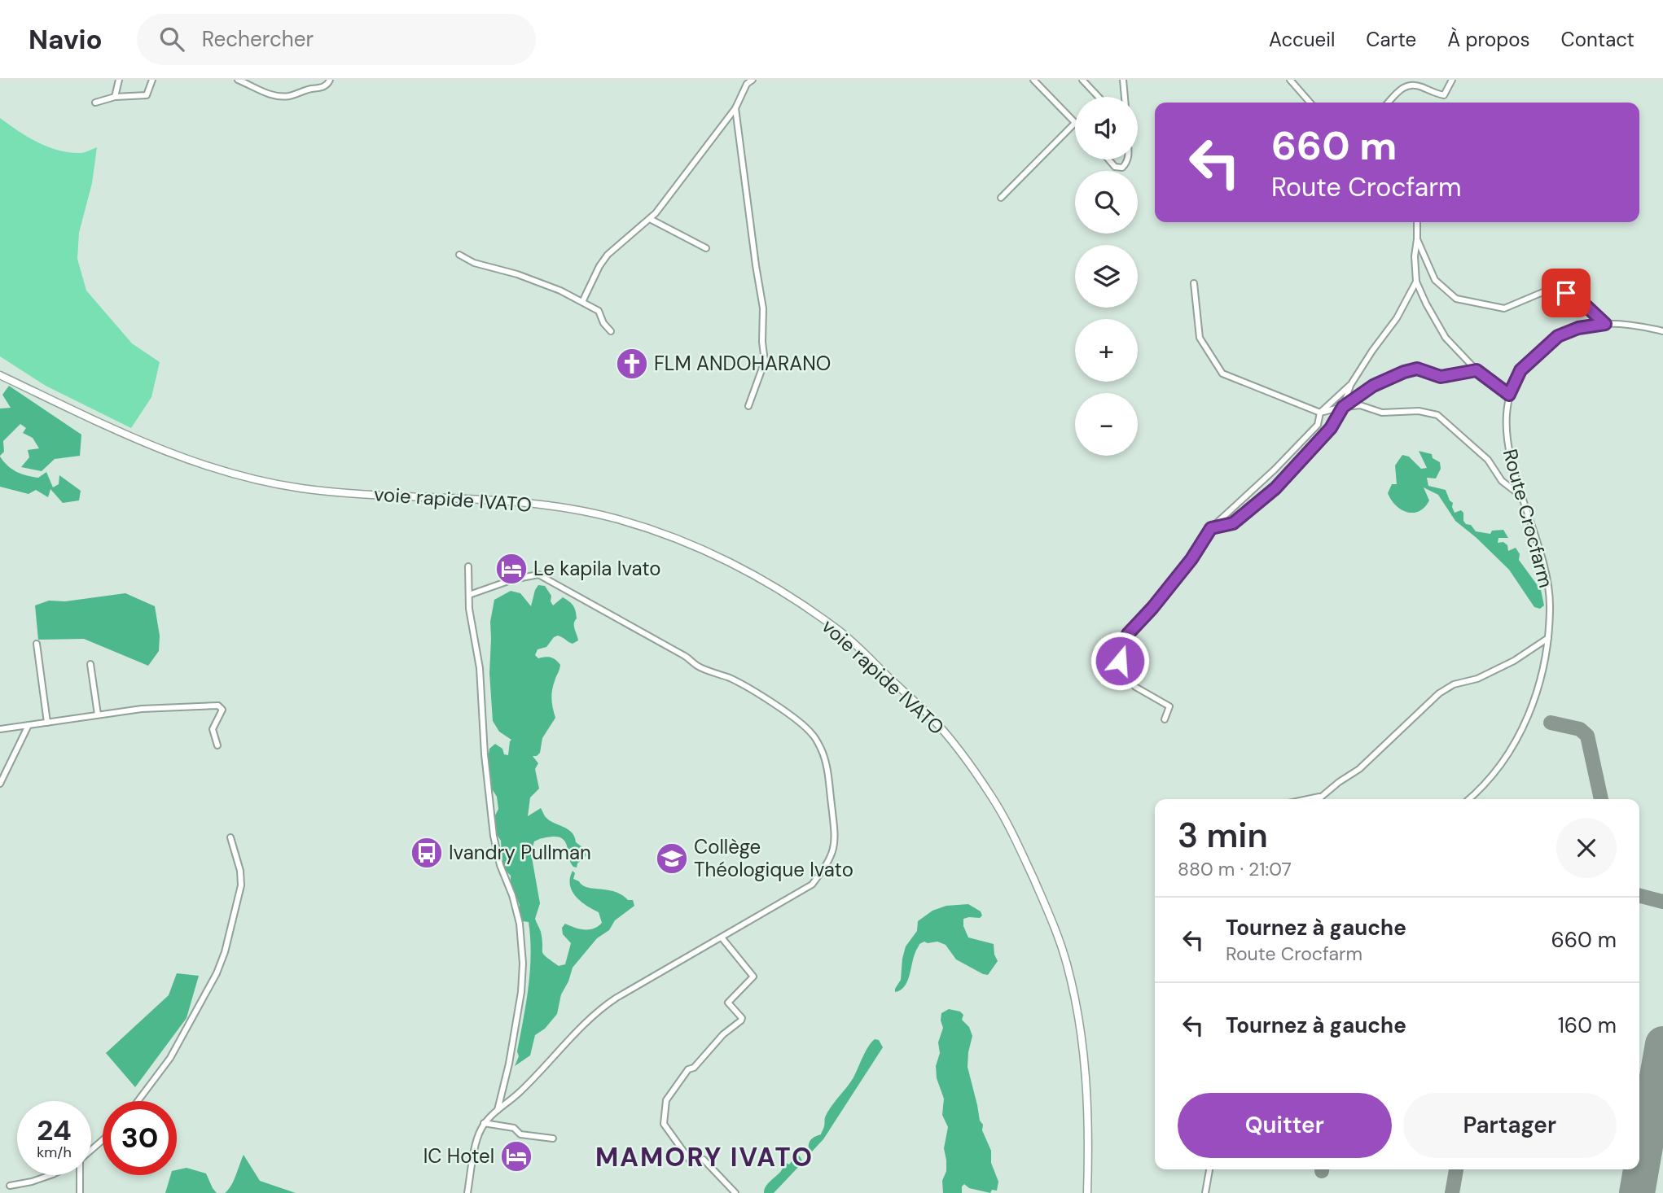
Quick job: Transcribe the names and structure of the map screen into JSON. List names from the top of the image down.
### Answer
{
  "streets": {
    "main road": ["voie rapide IVATO"],
    "street": ["Route Crocfarm"]
  },
  "districts": ["MAMORY IVATO"],
  "places": {
    "church": ["FLM ANDOHARANO"],
    "hotel": ["Le kapila Ivato", "IC Hotel"],
    "bus stop": ["Ivandry Pullman"],
    "school or university": ["Collège Théologique Ivato"]
  },
  "page": {
    "header": "Navio",
    "search": "Rechercher",
    "nav": [
      "Accueil",
      "Carte",
      "À propos",
      "Contact"
    ],
    "map_buttons": ["+", "−"],
    "turn": ["660 m", "Route Crocfarm"],
    "heading": ["3 min", "880 m · 21:07"],
    "list": [
      {
        "name": "Tournez à gauche",
        "note": "Route Crocfarm",
        "value": "660 m"
      },
      {
        "name": "Tournez à gauche",
        "value": "160 m"
      }
    ],
    "buttons": ["Quitter", "Partager"],
    "speed": "24 km/h",
    "limit": "30"
  }
}
